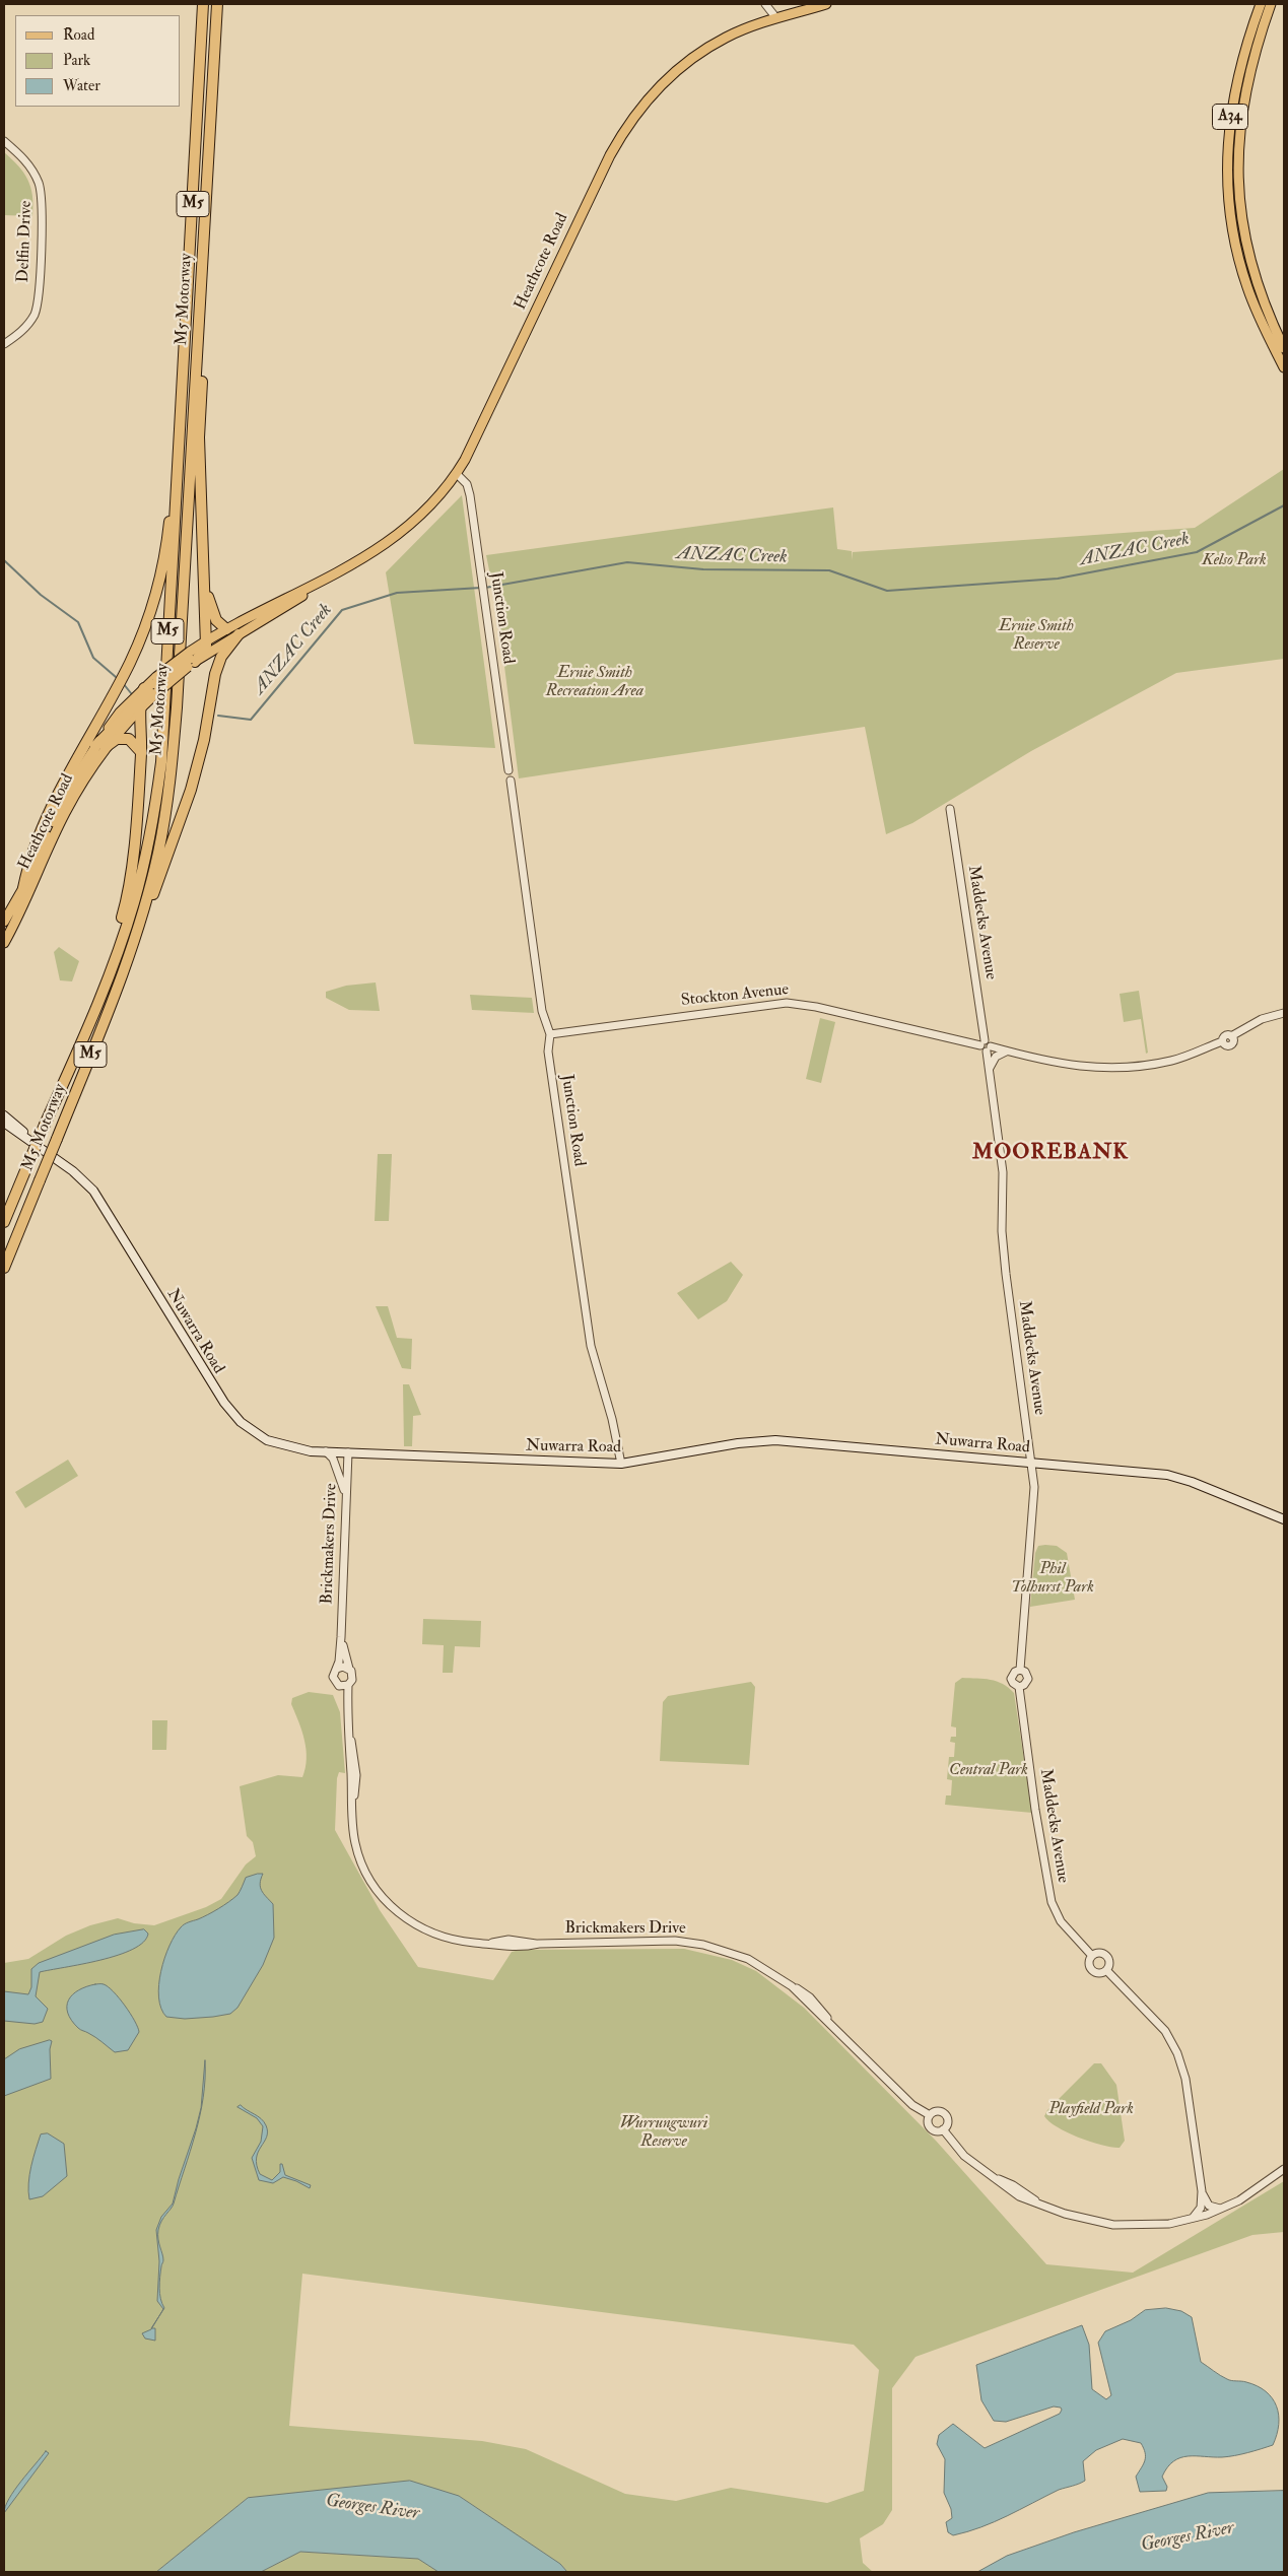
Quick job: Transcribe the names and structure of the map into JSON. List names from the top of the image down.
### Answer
{
  "streets": {
    "highway": ["M5", "M5 Motorway"],
    "main road": ["A34", "Heathcote Road", "Nuwarra Road"],
    "street": [
      "Delfin Drive",
      "Junction Road",
      "Maddecks Avenue",
      "Stockton Avenue",
      "Brickmakers Drive"
    ]
  },
  "crossings": [
    ["Heathcote Road", "Junction Road"],
    ["Junction Road", "Stockton Avenue"],
    ["Junction Road", "Nuwarra Road"],
    ["Maddecks Avenue", "Stockton Avenue"],
    ["Maddecks Avenue", "Nuwarra Road"],
    ["Nuwarra Road", "Brickmakers Drive"]
  ],
  "districts": ["MOOREBANK"],
  "water": ["ANZAC Creek", "Georges River"],
  "parks": [
    "Kelso Park",
    "Ernie Smith Reserve",
    "Ernie Smith Recreation Area",
    "Phil Tolhurst Park",
    "Central Park",
    "Playfield Park",
    "Wurrungwuri Reserve"
  ],
  "legend": ["Road", "Park", "Water"]
}
